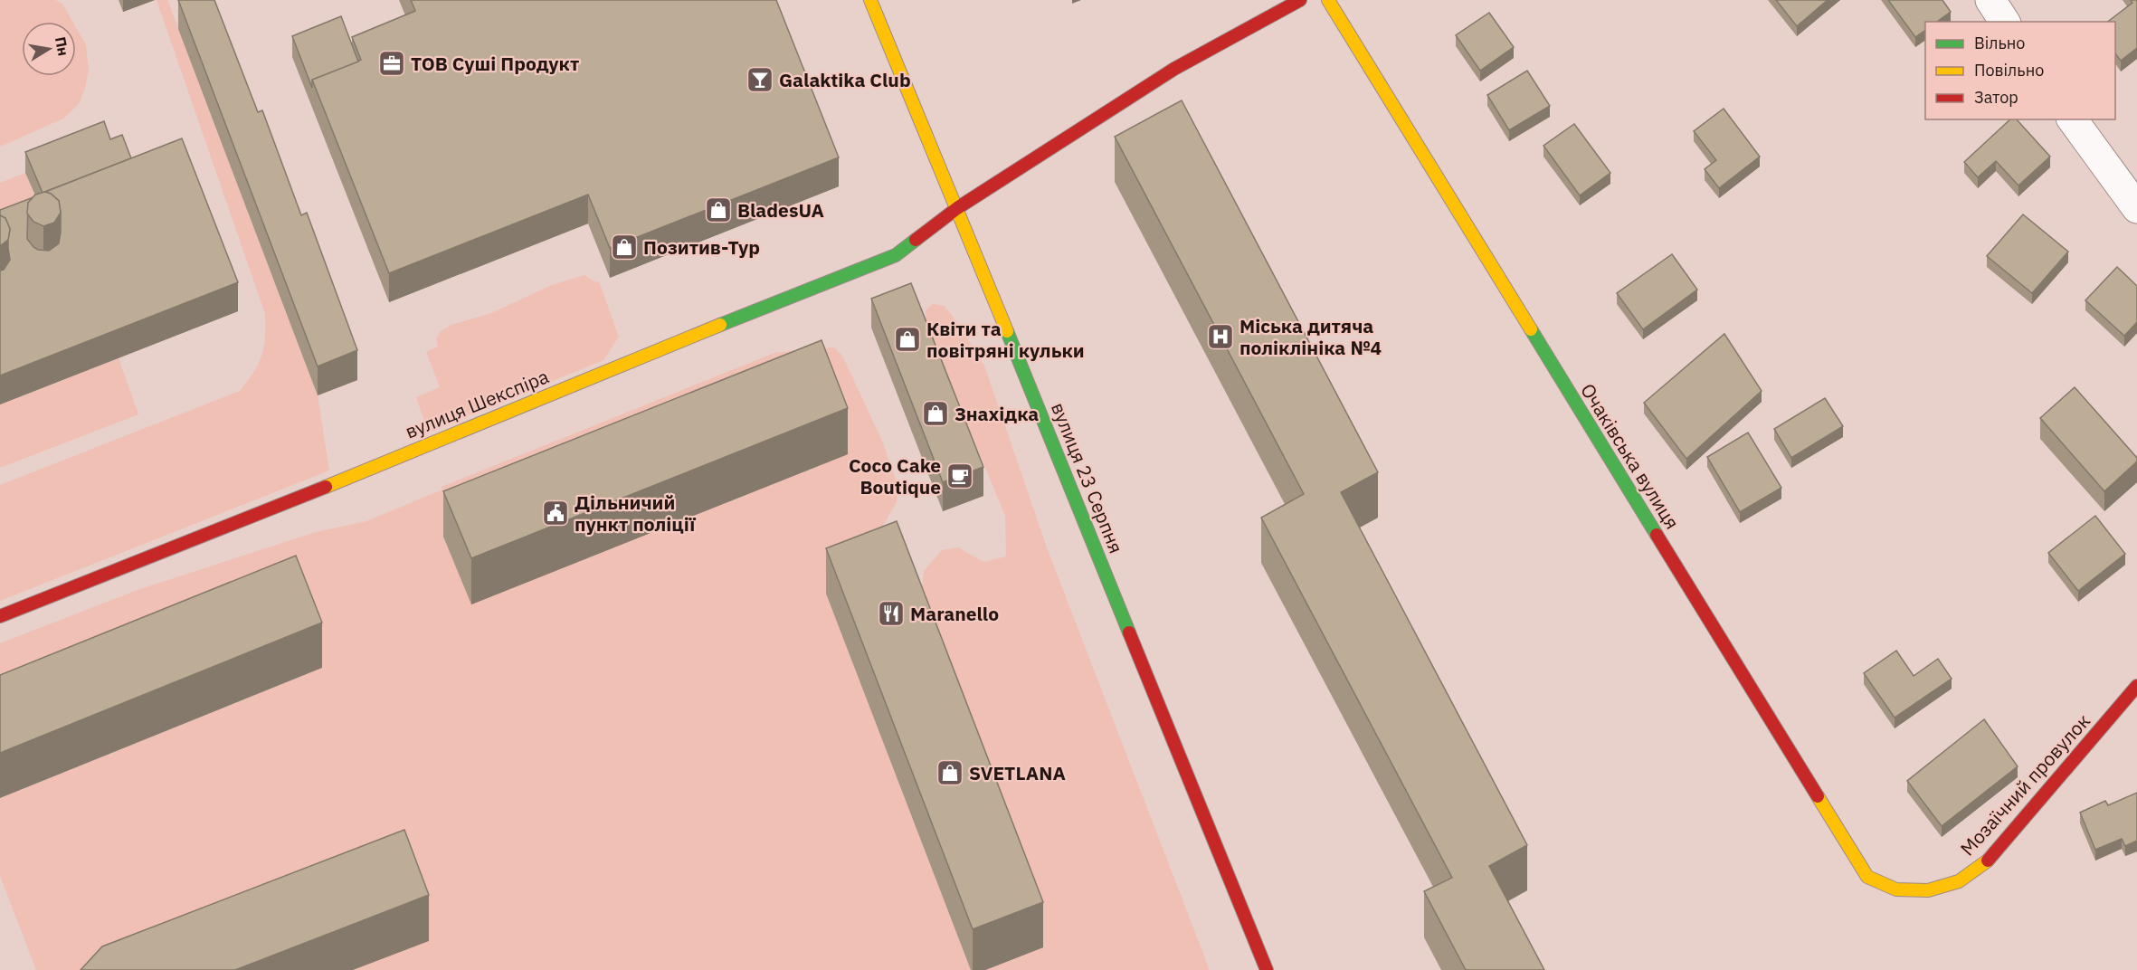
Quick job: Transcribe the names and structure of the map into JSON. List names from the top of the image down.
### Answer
{
  "streets": {
    "street": [
      "вулиця Шекспіра",
      "Очаківська вулиця",
      "вулиця 23 Серпня",
      "Мозаїчний провулок"
    ]
  },
  "crossings": [
    ["вулиця Шекспіра", "вулиця 23 Серпня"],
    ["Очаківська вулиця", "Мозаїчний провулок"]
  ],
  "places": {
    "office": ["ТОВ Суші Продукт"],
    "bar": ["Galaktika Club"],
    "shop": [
      "BladesUA",
      "Позитив-Тур",
      "Квіти та повітряні кульки",
      "Знахідка",
      "SVETLANA"
    ],
    "hospital": ["Міська дитяча поліклініка №4"],
    "cafe": ["Coco Cake Boutique"],
    "public building": ["Дільничий пункт поліції"],
    "restaurant": ["Maranello"]
  },
  "legend": ["Вільно", "Повільно", "Затор"],
  "north": "right"
}
